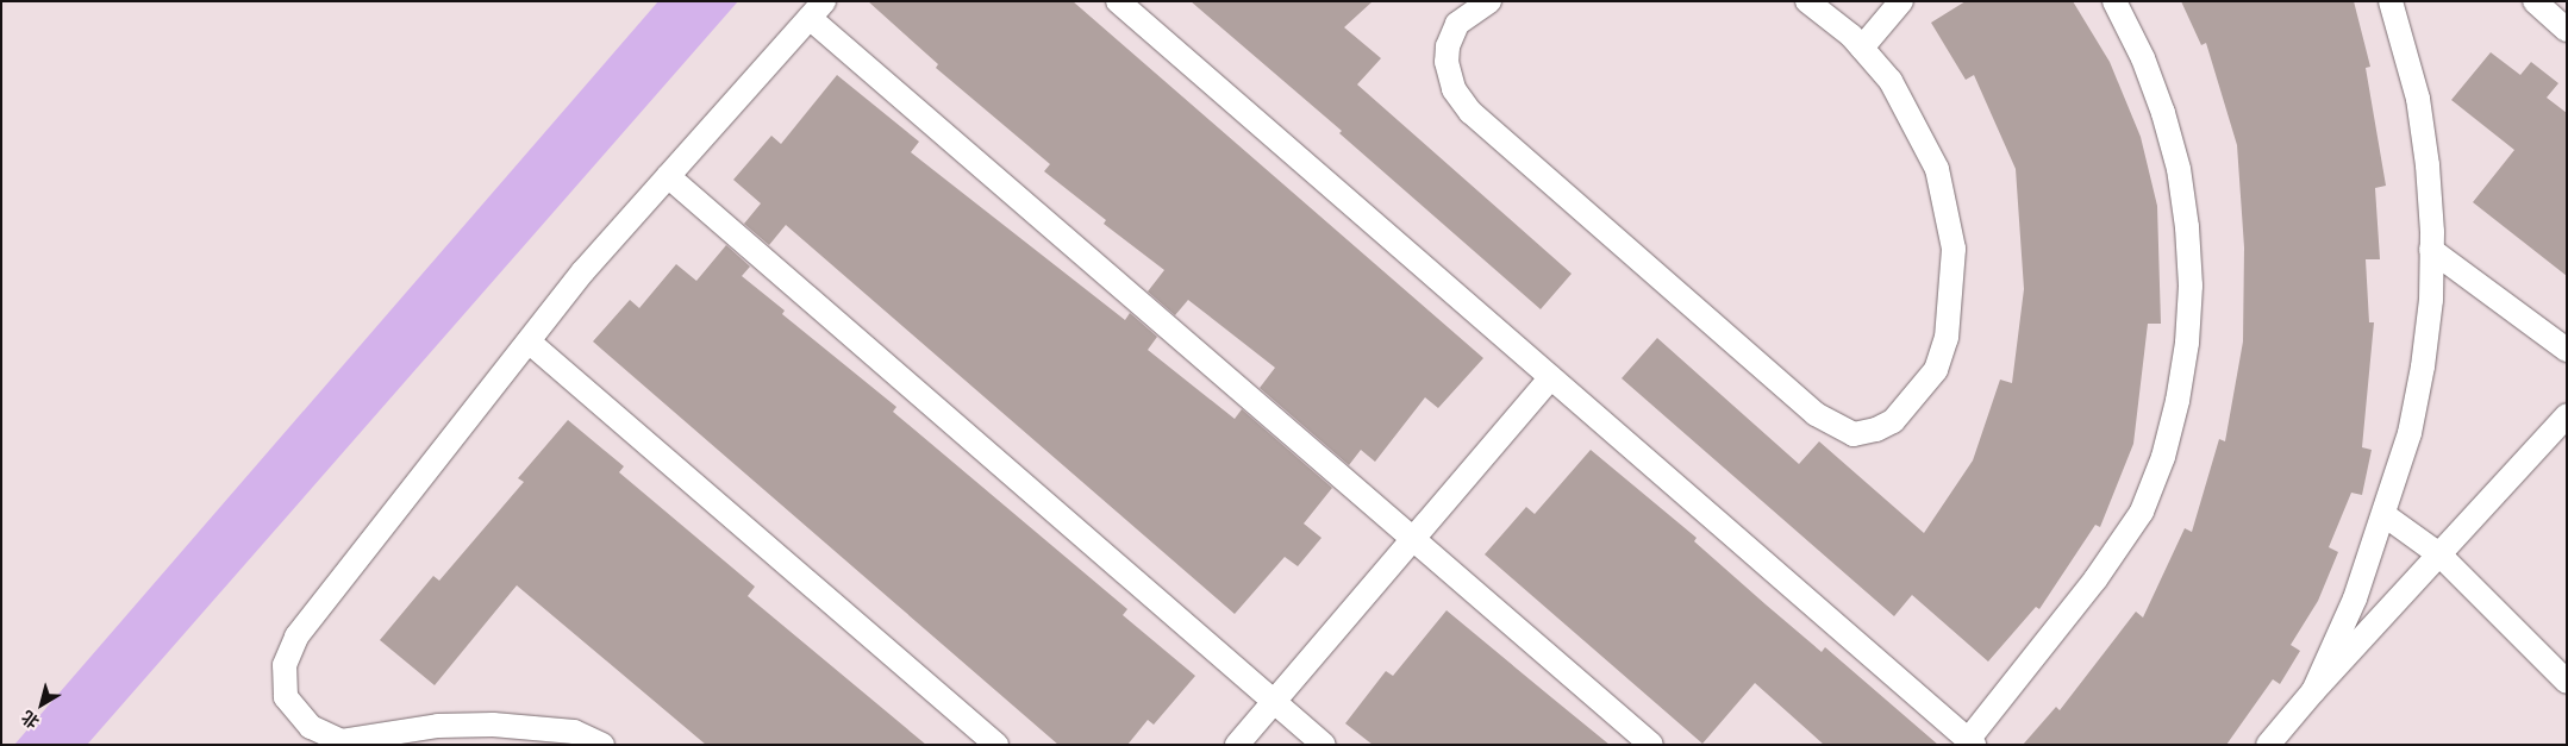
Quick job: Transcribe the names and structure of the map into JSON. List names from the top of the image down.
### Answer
{
  "north": "bottom left"
}
